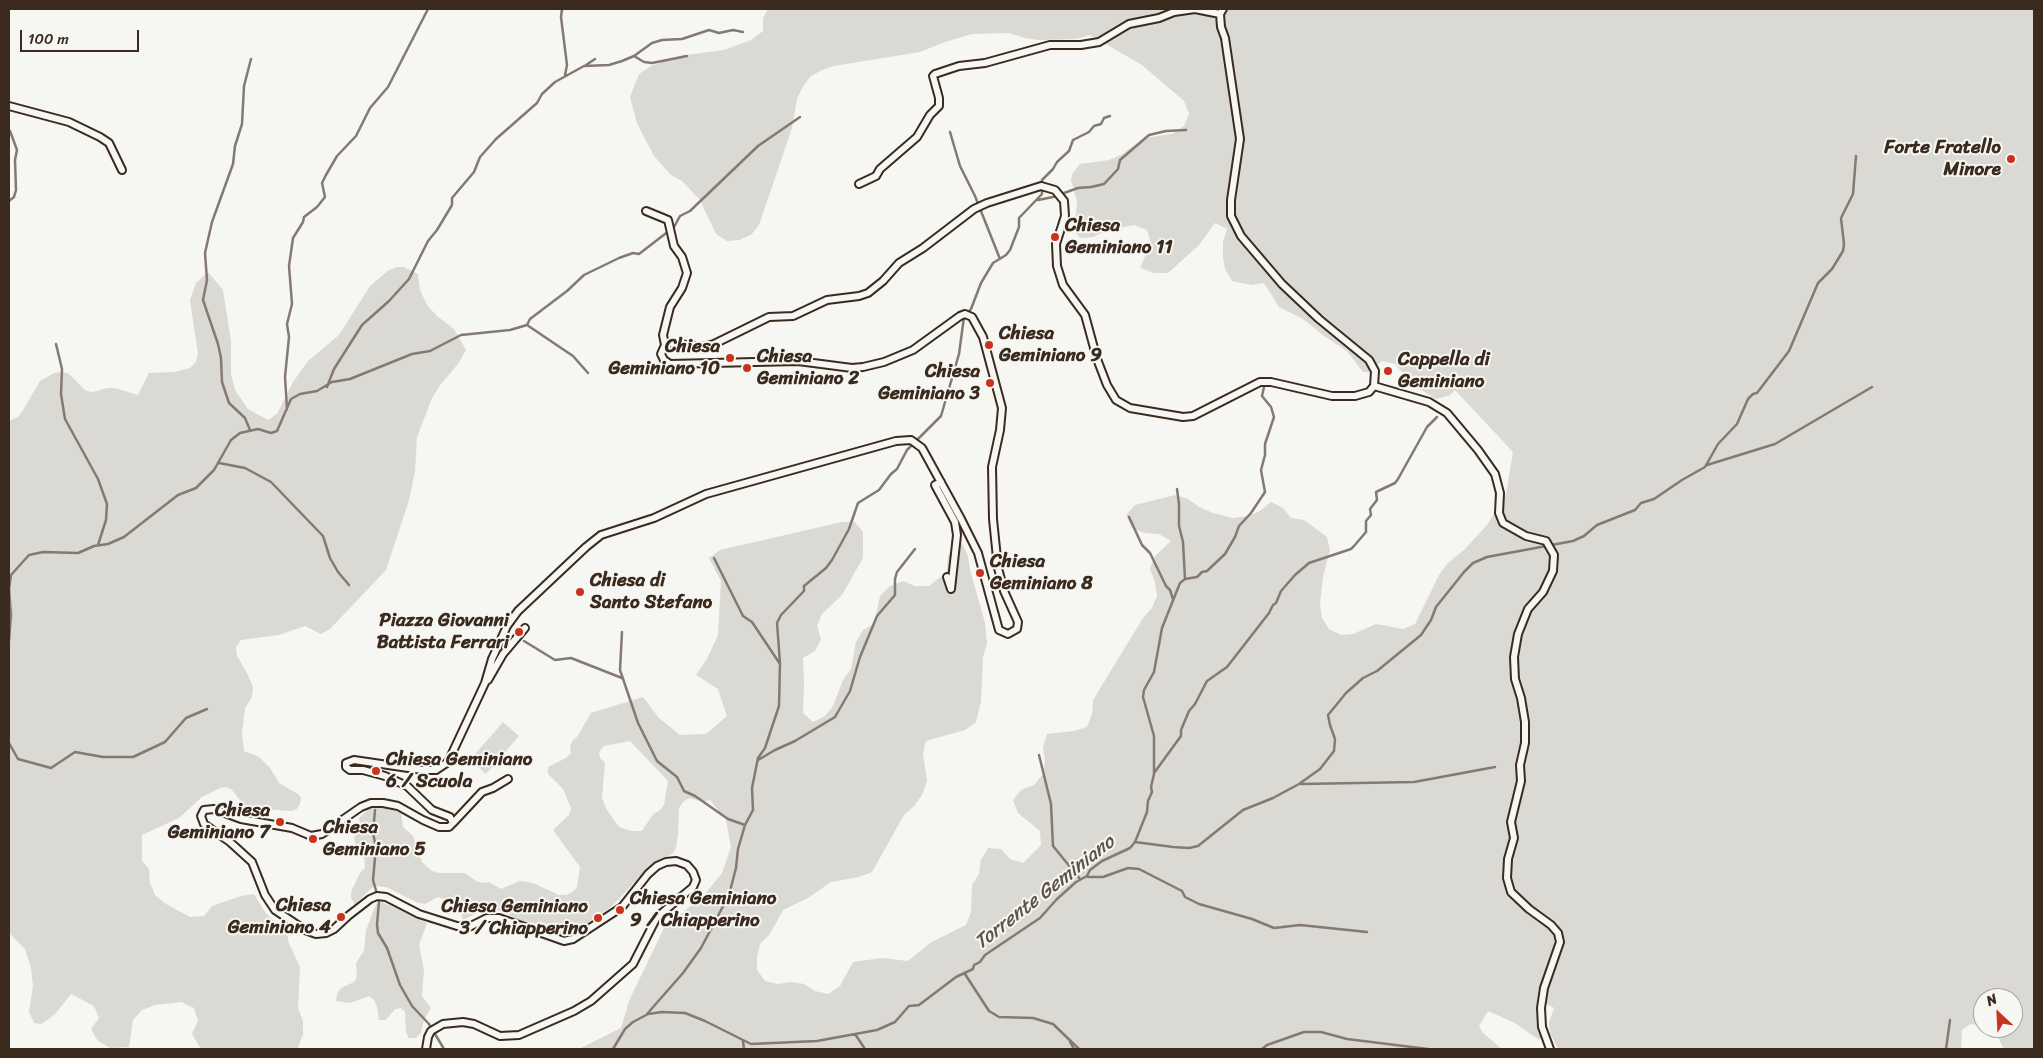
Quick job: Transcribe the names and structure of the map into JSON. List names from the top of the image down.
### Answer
{
  "water": ["Torrente Geminiano"],
  "places": [
    "Forte Fratello Minore",
    "Chiesa Geminiano 11",
    "Chiesa Geminiano 9",
    "Chiesa Geminiano 10",
    "Chiesa Geminiano 2",
    "Cappella di Geminiano",
    "Chiesa Geminiano 3",
    "Chiesa Geminiano 8",
    "Chiesa di Santo Stefano",
    "Piazza Giovanni Battista Ferrari",
    "Chiesa Geminiano 6 / Scuola",
    "Chiesa Geminiano 7",
    "Chiesa Geminiano 5",
    "Chiesa Geminiano 9 / Chiapperino",
    "Chiesa Geminiano 4",
    "Chiesa Geminiano 3 / Chiapperino"
  ],
  "scale_bar": "100 m",
  "north": "top left"
}
